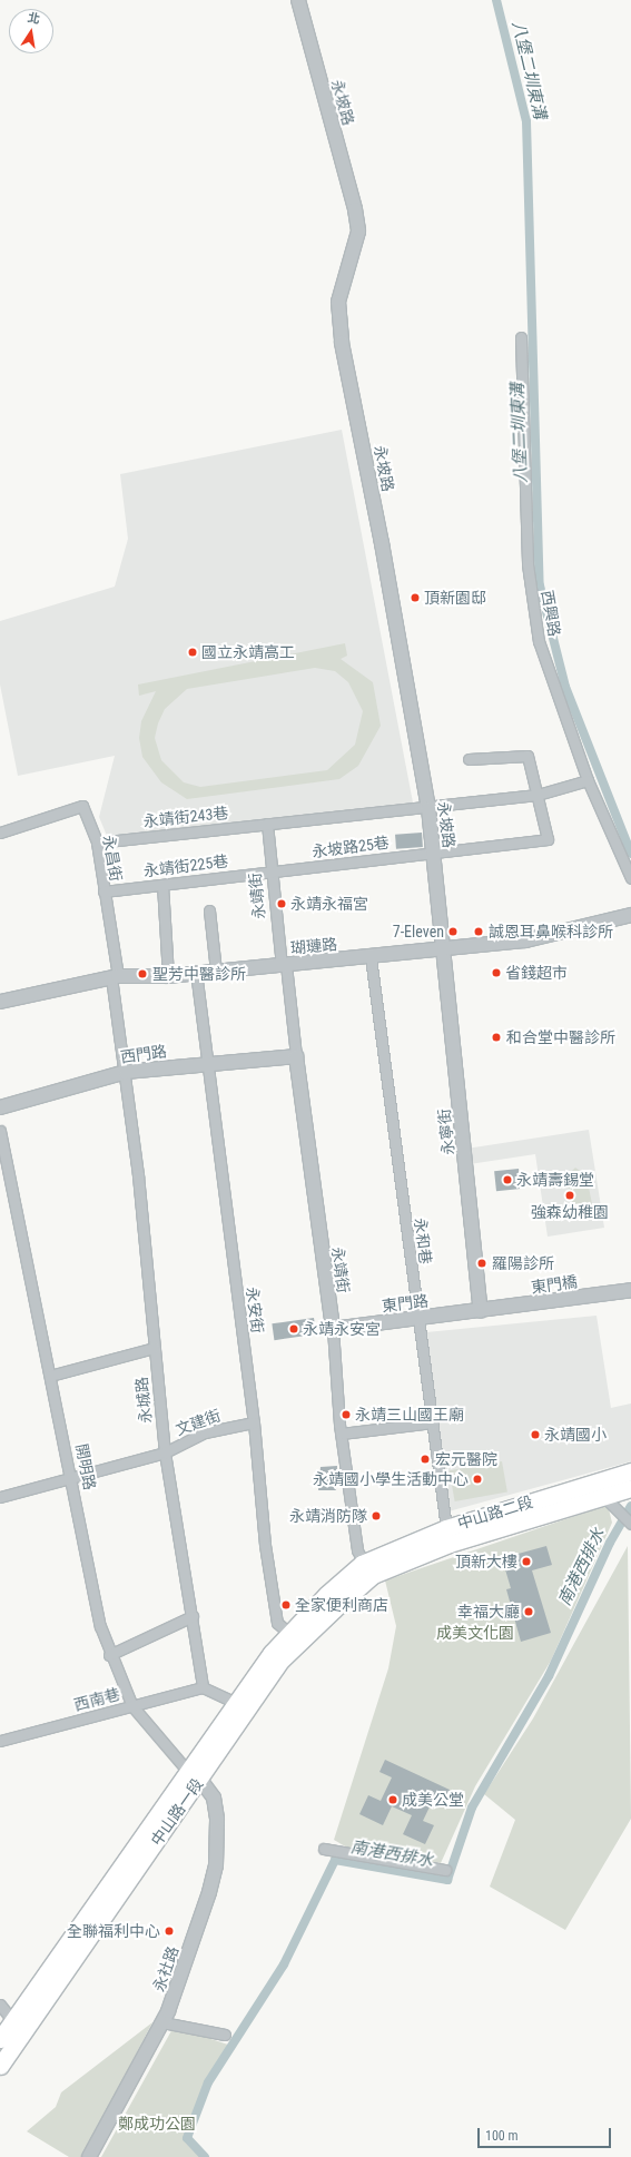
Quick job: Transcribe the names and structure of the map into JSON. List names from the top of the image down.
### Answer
{
  "streets": {
    "main road": ["中山路二段", "中山路一段"],
    "street": [
      "永坡路",
      "西興路",
      "永靖街243巷",
      "永坡路25巷",
      "永昌街",
      "永靖街225巷",
      "永靖街",
      "瑚璉路",
      "西門路",
      "永寧街",
      "永和巷",
      "東門橋",
      "東門路",
      "永安街",
      "永城路",
      "文建街",
      "開明路",
      "西南巷",
      "永社路"
    ]
  },
  "crossings": [
    ["永坡路", "永靖街243巷"],
    ["永坡路", "永坡路25巷"],
    ["永坡路", "瑚璉路"],
    ["永坡路", "永寧街"],
    ["西興路", "永靖街243巷"],
    ["永靖街243巷", "永坡路25巷"],
    ["永靖街243巷", "永昌街"],
    ["永靖街243巷", "永靖街"],
    ["永坡路25巷", "永靖街225巷"],
    ["永坡路25巷", "永靖街"],
    ["永昌街", "永靖街225巷"],
    ["永昌街", "瑚璉路"],
    ["永昌街", "西門路"],
    ["永昌街", "永城路"],
    ["永靖街225巷", "永靖街"],
    ["永靖街", "瑚璉路"],
    ["永靖街", "西門路"],
    ["永靖街", "東門路"],
    ["永靖街", "中山路二段"],
    ["永靖街", "中山路一段"],
    ["瑚璉路", "永寧街"],
    ["瑚璉路", "永和巷"],
    ["瑚璉路", "永安街"],
    ["西門路", "永安街"],
    ["西門路", "永城路"],
    ["永寧街", "東門橋"],
    ["永寧街", "東門路"],
    ["永和巷", "東門路"],
    ["永和巷", "中山路二段"],
    ["東門橋", "東門路"],
    ["永安街", "文建街"],
    ["永安街", "中山路一段"],
    ["永城路", "文建街"],
    ["永城路", "西南巷"],
    ["文建街", "開明路"],
    ["開明路", "西南巷"],
    ["開明路", "中山路一段"],
    ["開明路", "永社路"],
    ["中山路二段", "中山路一段"],
    ["中山路一段", "永社路"]
  ],
  "water": ["八堡二圳東溝", "南港西排水"],
  "parks": ["成美文化園", "鄭成功公園"],
  "places": [
    "頂新園邸",
    "國立永靖高工",
    "永靖永福宮",
    "7-Eleven",
    "誠恩耳鼻喉科診所",
    "省錢超市",
    "聖芳中醫診所",
    "和合堂中醫診所",
    "永靖壽錫堂",
    "強森幼稚園",
    "羅陽診所",
    "永靖永安宮",
    "永靖三山國王廟",
    "永靖國小",
    "宏元醫院",
    "永靖國小學生活動中心",
    "永靖消防隊",
    "頂新大樓",
    "全家便利商店",
    "幸福大廳",
    "成美公堂",
    "全聯福利中心"
  ],
  "scale_bar": "100 m",
  "north": "top"
}
